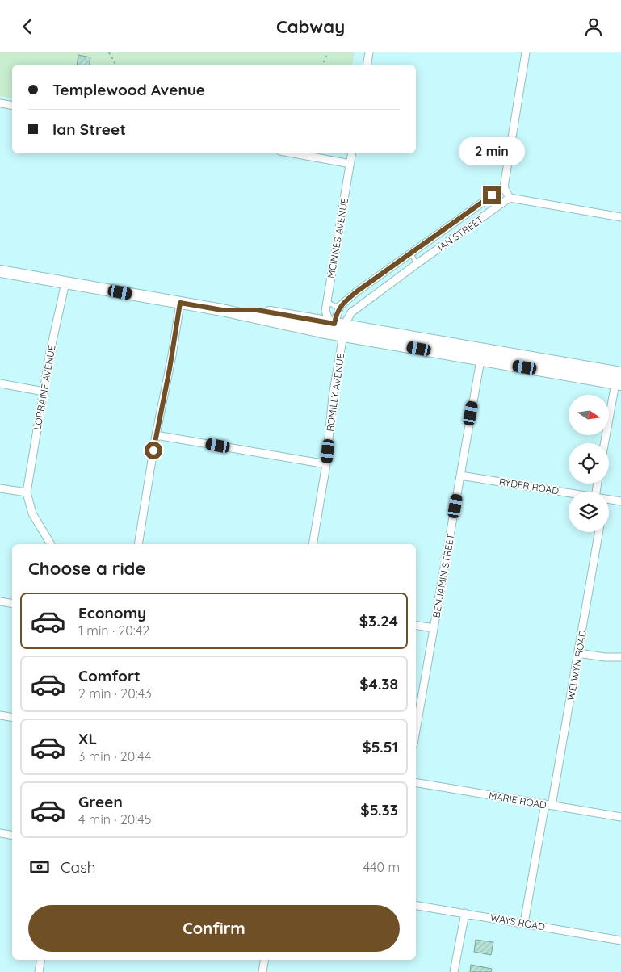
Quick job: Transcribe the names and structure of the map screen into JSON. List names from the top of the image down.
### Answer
{
  "streets": {
    "street": [
      "IAN STREET",
      "MCINNES AVENUE",
      "LORRAINE AVENUE",
      "ROMILLY AVENUE",
      "RYDER ROAD",
      "BENJAMIN STREET",
      "WELWYN ROAD",
      "MARIE ROAD",
      "WAYS ROAD"
    ]
  },
  "crossings": [
    ["IAN STREET", "MCINNES AVENUE"],
    ["IAN STREET", "ROMILLY AVENUE"],
    ["MCINNES AVENUE", "ROMILLY AVENUE"],
    ["RYDER ROAD", "BENJAMIN STREET"],
    ["WELWYN ROAD", "MARIE ROAD"],
    ["WELWYN ROAD", "WAYS ROAD"]
  ],
  "north": "right",
  "page": {
    "header": "Cabway",
    "banner": ["Templewood Avenue", "Ian Street"],
    "bubble": "2 min",
    "heading": "Choose a ride",
    "list": [
      {
        "name": "Economy",
        "note": "1 min · 20:42",
        "value": "$3.24"
      },
      {
        "name": "Comfort",
        "note": "2 min · 20:43",
        "value": "$4.38"
      },
      {
        "name": "XL",
        "note": "3 min · 20:44",
        "value": "$5.51"
      },
      {
        "name": "Green",
        "note": "4 min · 20:45",
        "value": "$5.33"
      }
    ],
    "pay": ["Cash", "440 m"],
    "buttons": "Confirm"
  }
}
